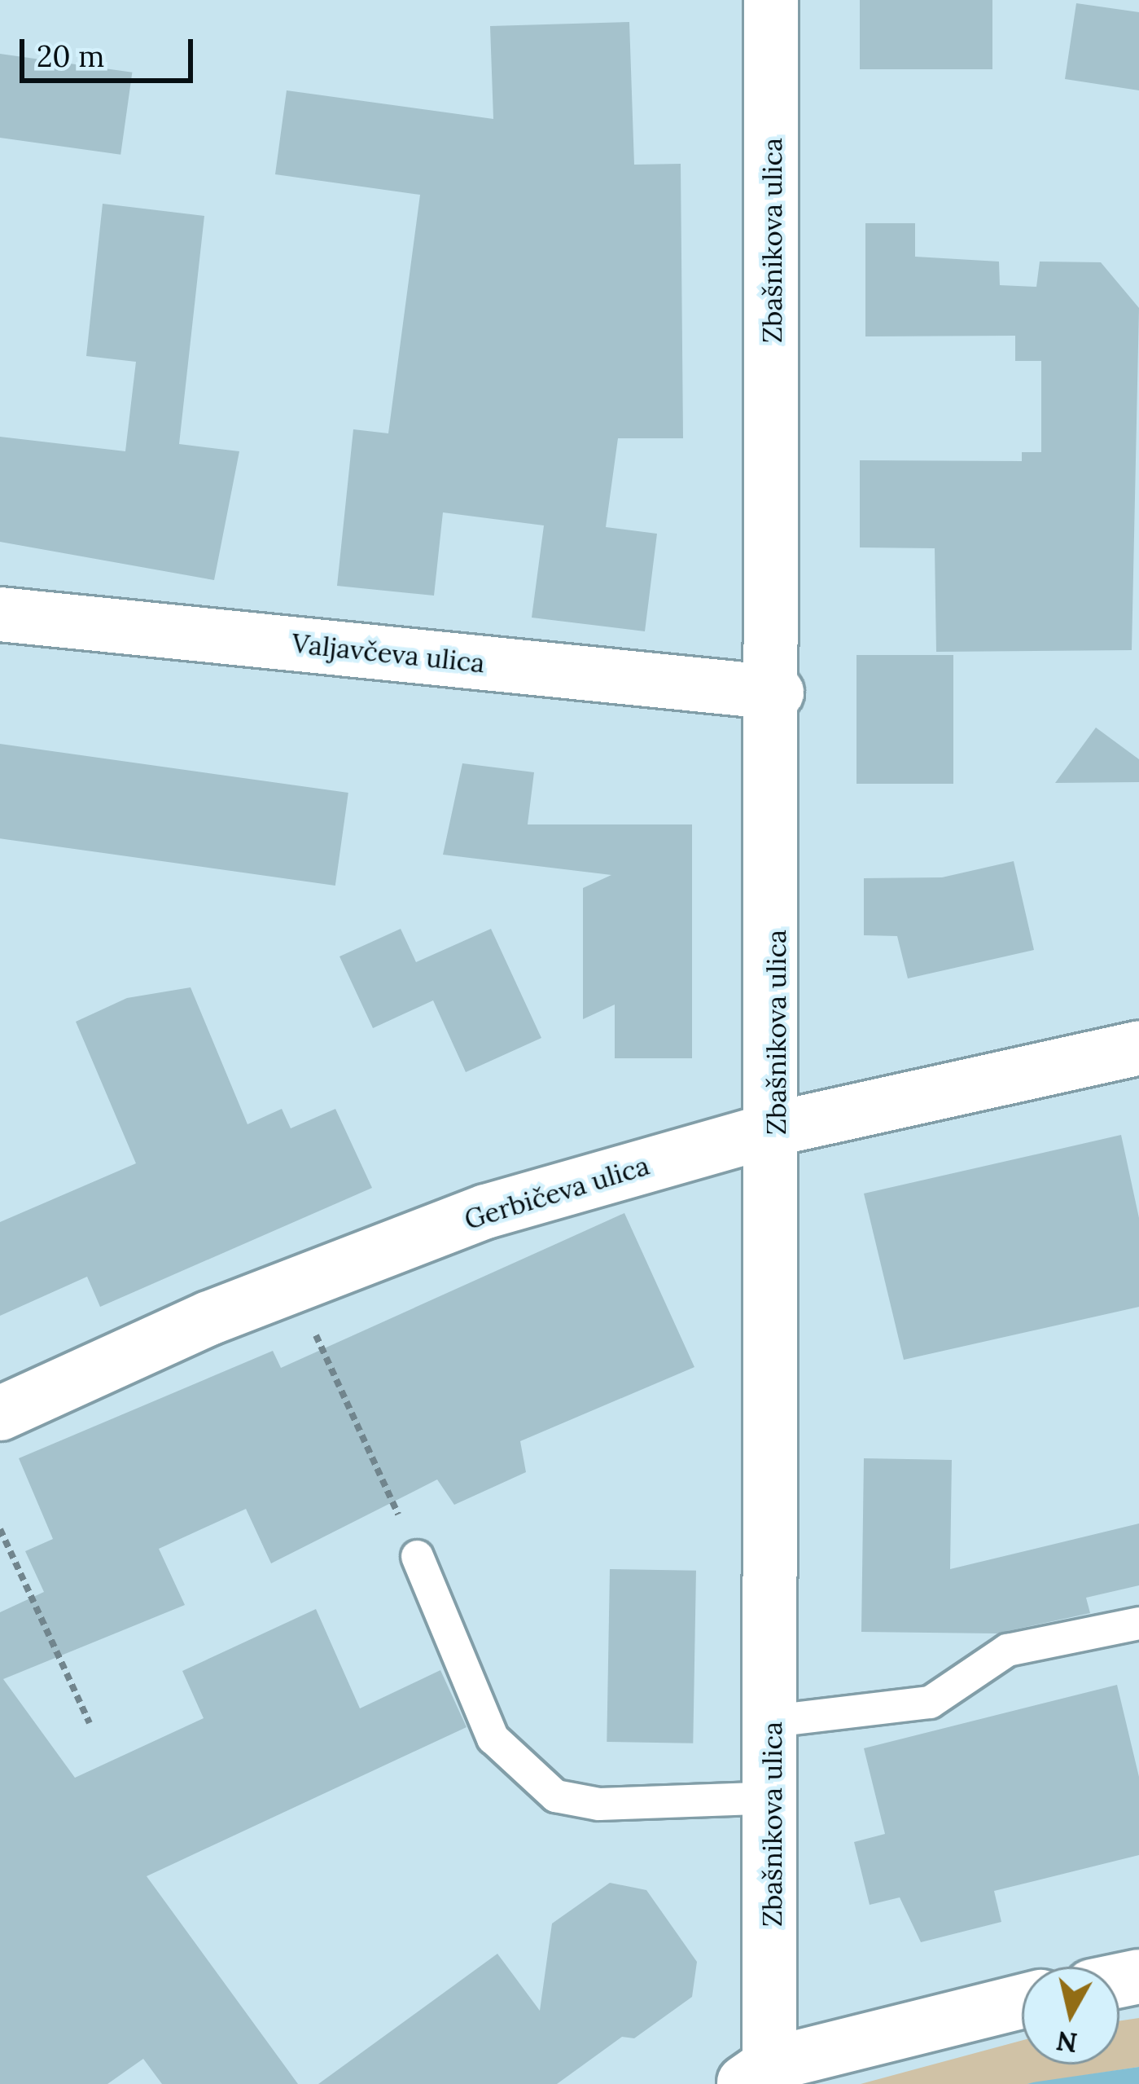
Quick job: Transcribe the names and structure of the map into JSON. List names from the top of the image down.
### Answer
{
  "streets": {
    "street": ["Zbašnikova ulica", "Valjavčeva ulica", "Gerbičeva ulica"]
  },
  "crossings": [
    ["Zbašnikova ulica", "Valjavčeva ulica"],
    ["Zbašnikova ulica", "Gerbičeva ulica"]
  ],
  "scale_bar": "20 m",
  "north": "bottom"
}
